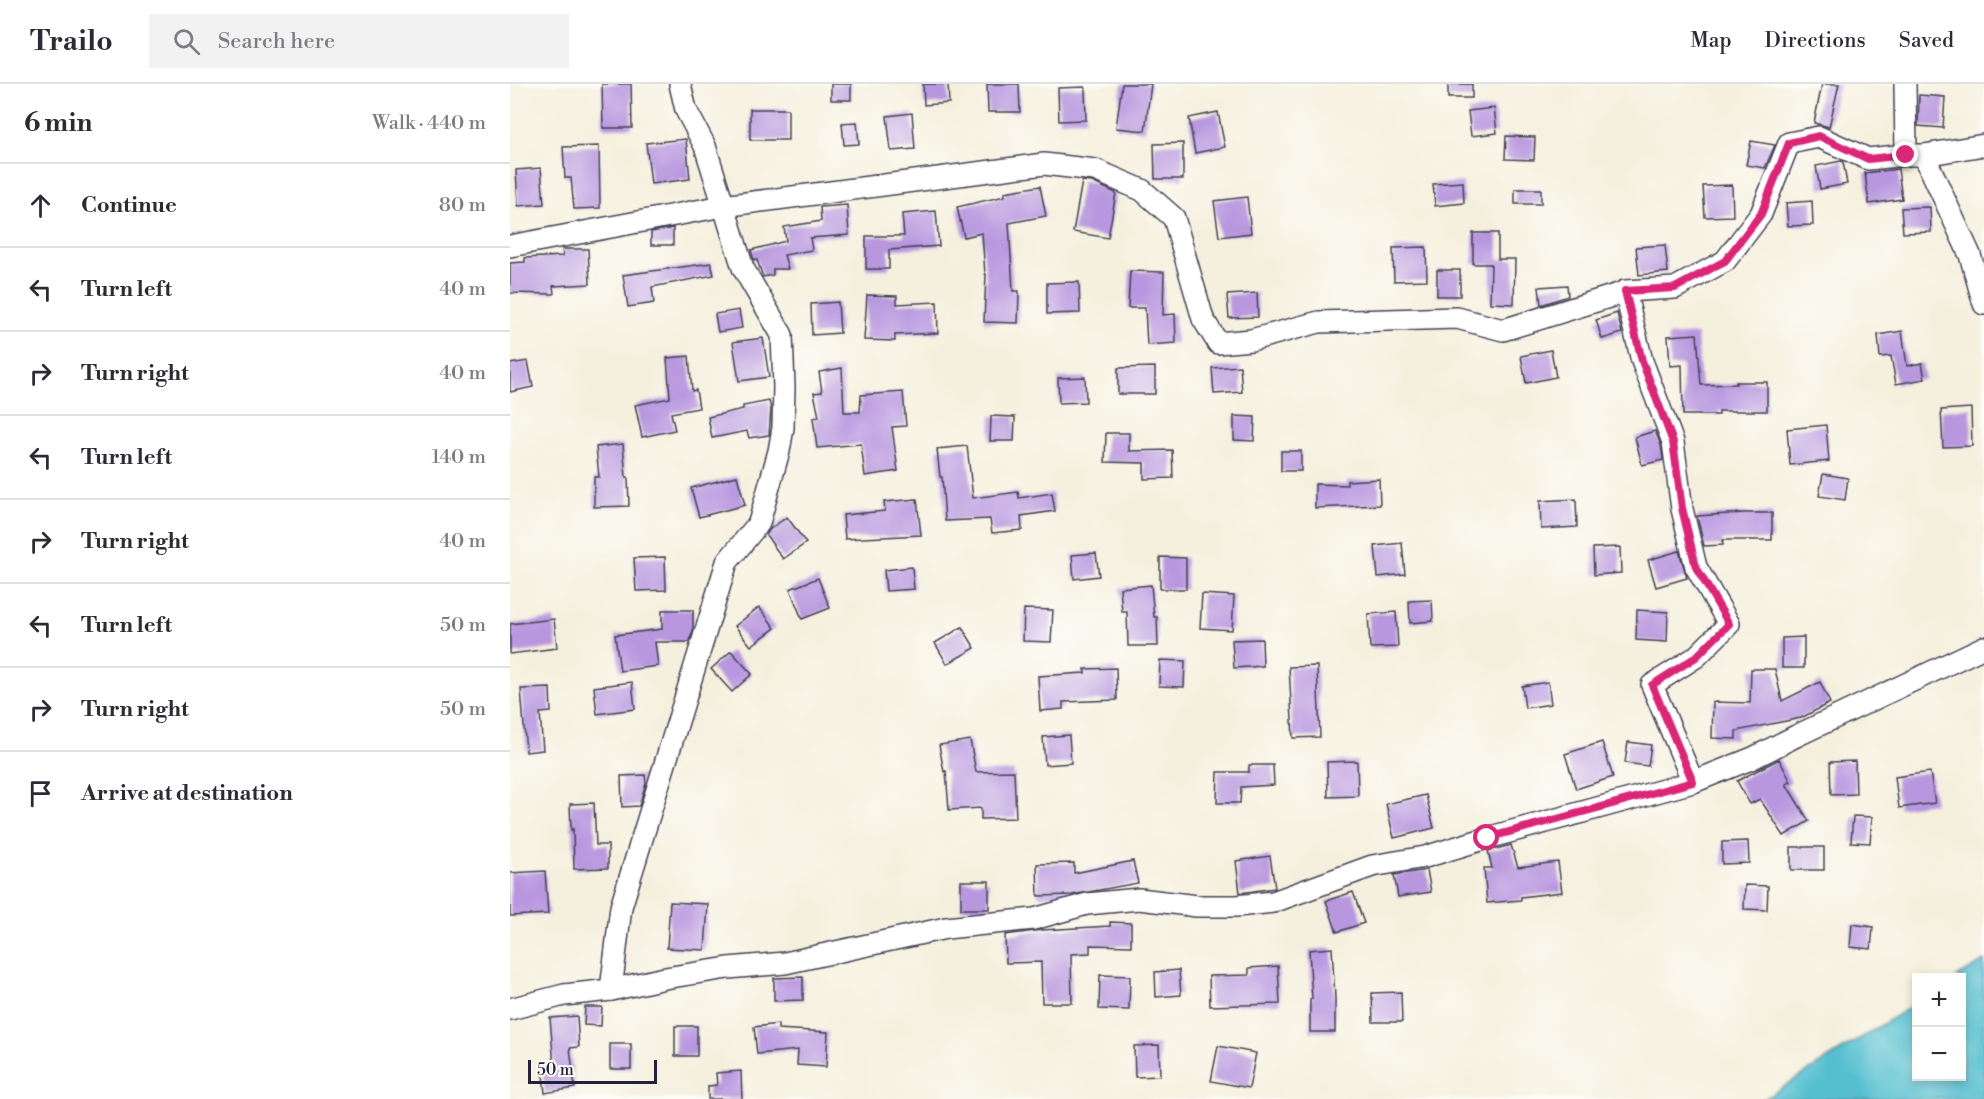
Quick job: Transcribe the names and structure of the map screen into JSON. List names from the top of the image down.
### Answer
{
  "scale_bar": "50 m",
  "page": {
    "header": "Trailo",
    "search": "Search here",
    "nav": ["Map", "Directions", "Saved"],
    "heading": ["6 min", "Walk · 440 m"],
    "list": [
      ["Continue", "80 m"],
      ["Turn left", "40 m"],
      ["Turn right", "40 m"],
      ["Turn left", "140 m"],
      ["Turn right", "40 m"],
      ["Turn left", "50 m"],
      ["Turn right", "50 m"],
      "Arrive at destination"
    ],
    "map_buttons": ["+", "−"],
    "scale": "50 m"
  }
}
